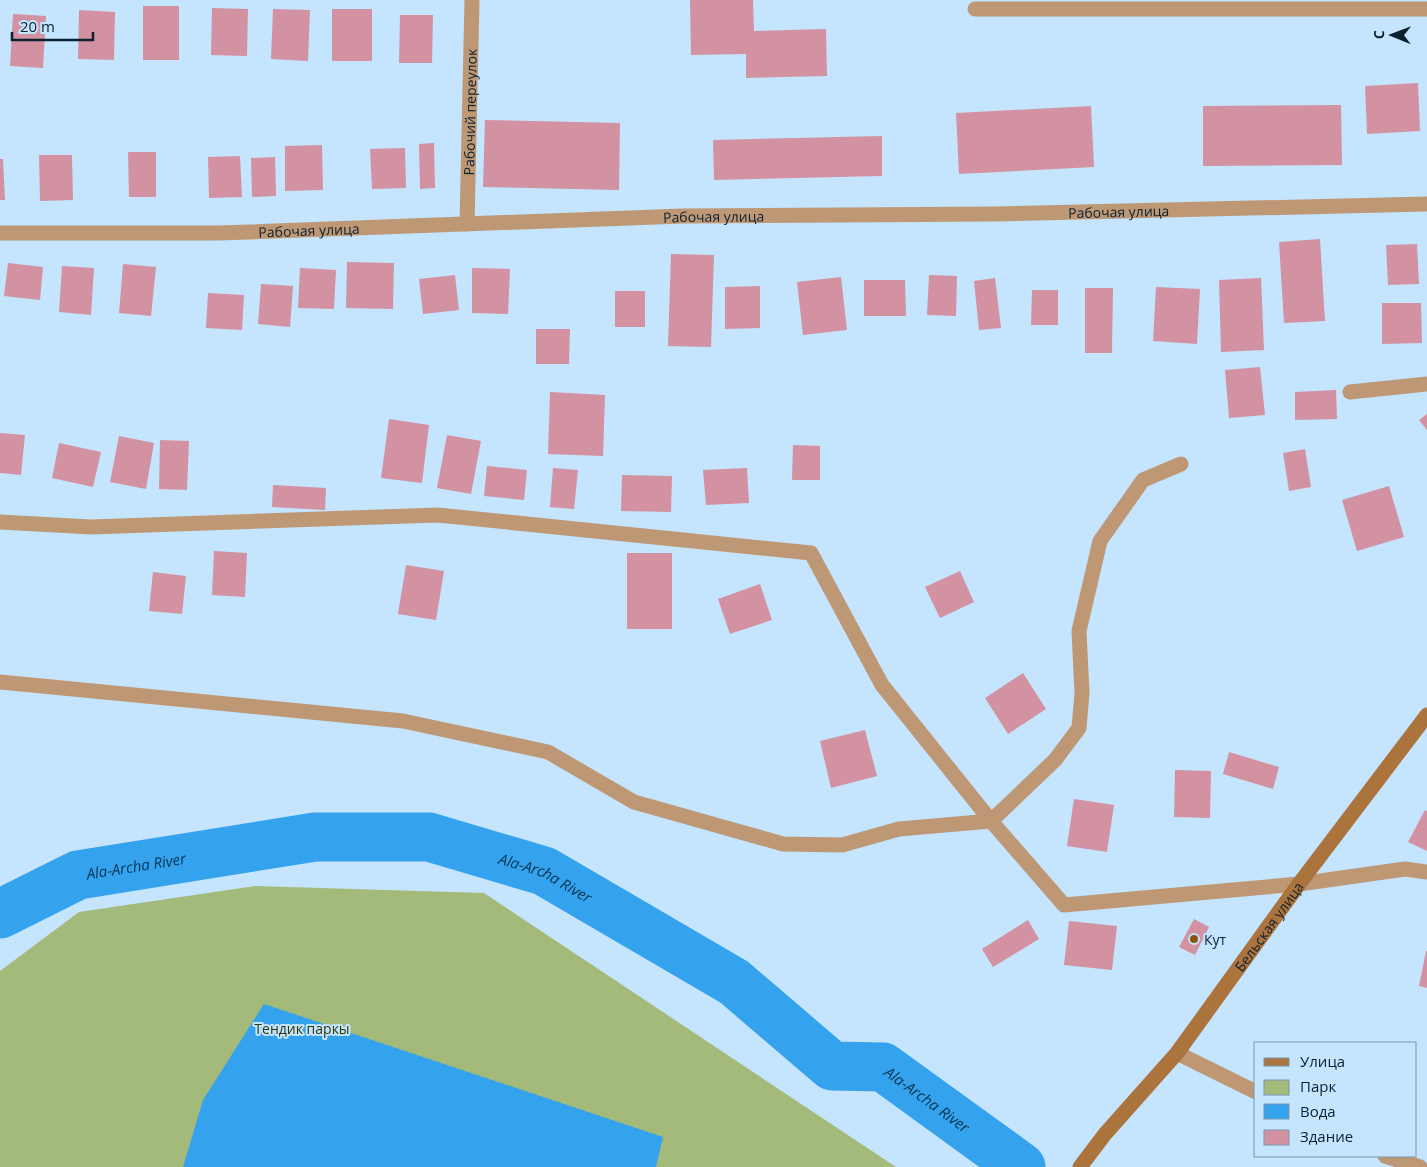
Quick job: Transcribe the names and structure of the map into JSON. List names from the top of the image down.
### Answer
{
  "streets": {
    "street": ["Рабочий переулок", "Рабочая улица", "Бельская улица"]
  },
  "crossings": [
    ["Рабочий переулок", "Рабочая улица"]
  ],
  "water": ["Ala-Archa River"],
  "parks": ["Тендик паркы"],
  "places": ["Кут"],
  "legend": [
    "Улица",
    "Парк",
    "Вода",
    "Здание"
  ],
  "scale_bar": "20 m",
  "north": "left"
}
